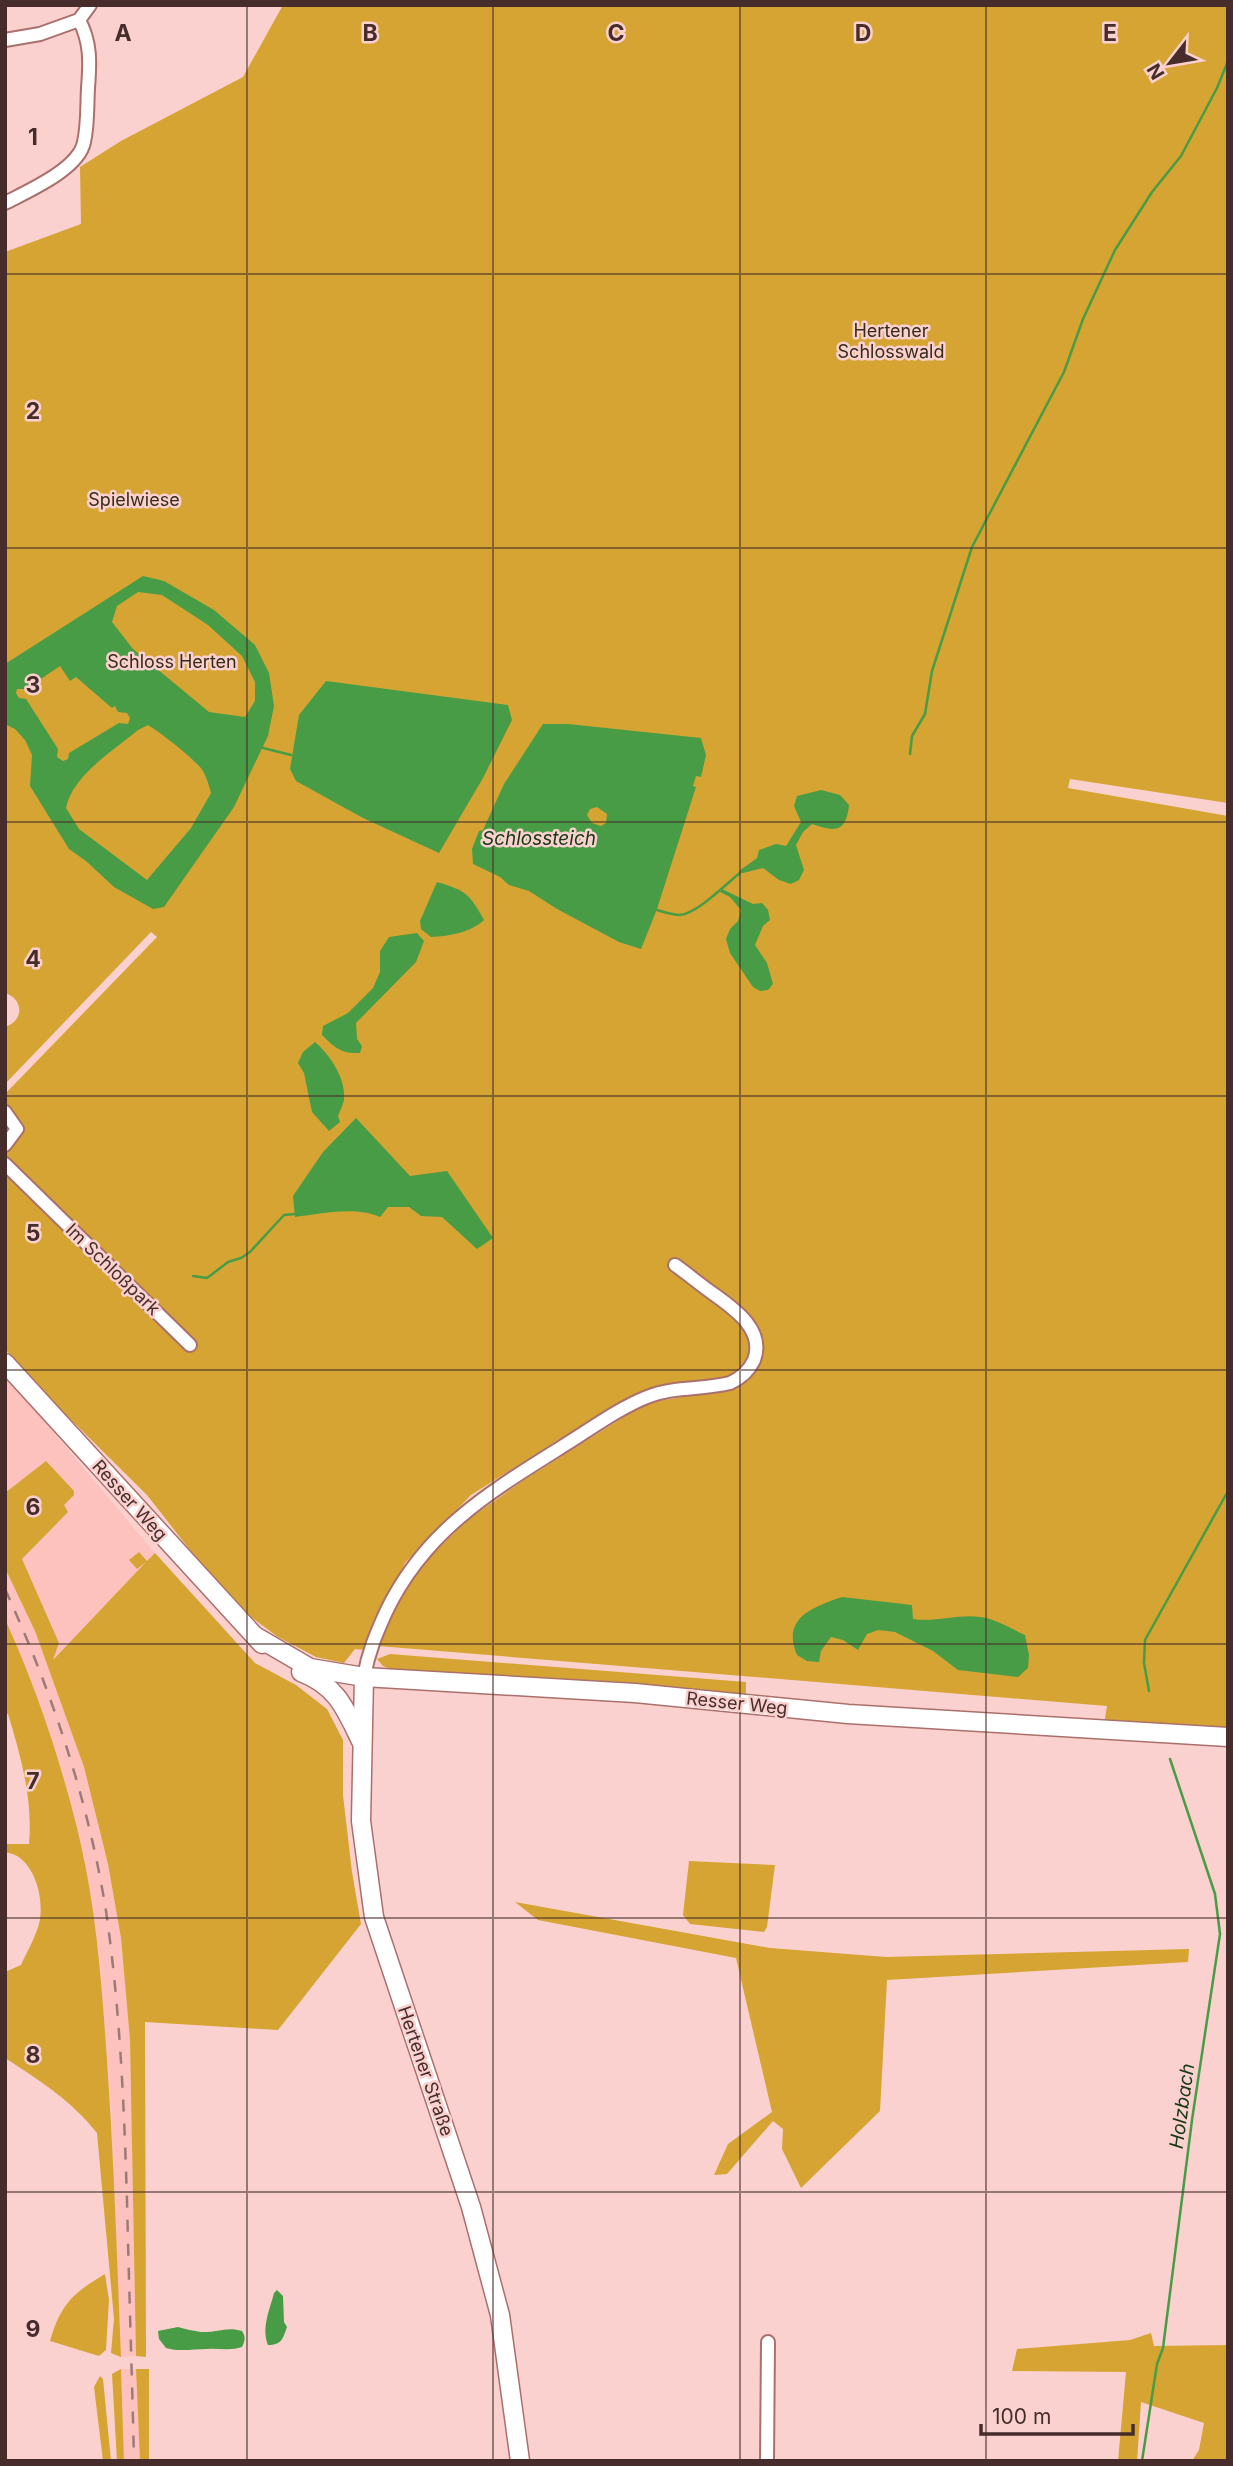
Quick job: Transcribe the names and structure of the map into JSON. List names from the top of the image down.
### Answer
{
  "streets": {
    "main road": ["Resser Weg", "Hertener Straße"],
    "street": ["Im Schloßpark"]
  },
  "crossings": [
    ["Resser Weg", "Hertener Straße"]
  ],
  "water": ["Schlossteich", "Holzbach"],
  "parks": ["Hertener Schlosswald", "Spielwiese", "Schloss Herten"],
  "scale_bar": "100 m",
  "north": "bottom left",
  "grid": {
    "columns": [
      "A",
      "B",
      "C",
      "D",
      "E"
    ],
    "rows": [
      "1",
      "2",
      "3",
      "4",
      "5",
      "6",
      "7",
      "8",
      "9"
    ]
  }
}
